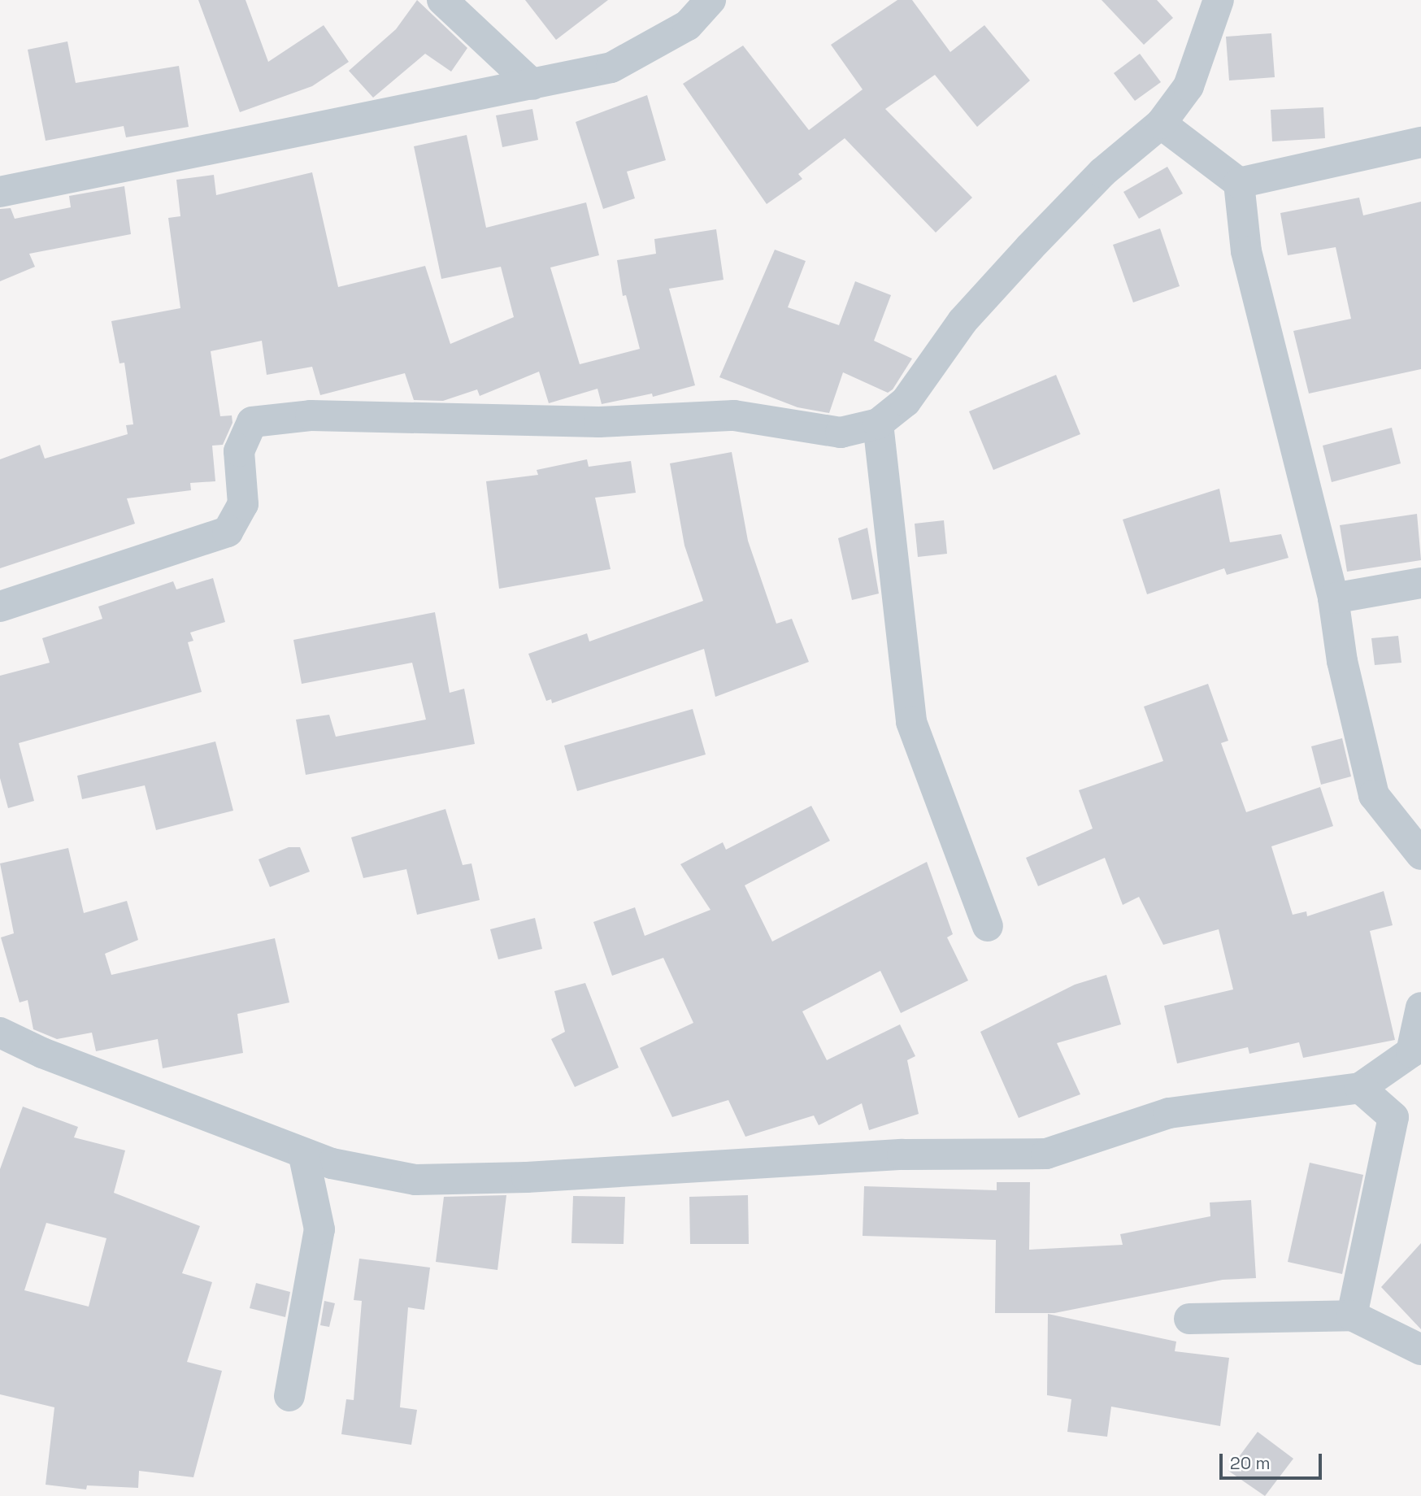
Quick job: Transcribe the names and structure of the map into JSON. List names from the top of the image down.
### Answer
{
  "scale_bar": "20 m"
}
